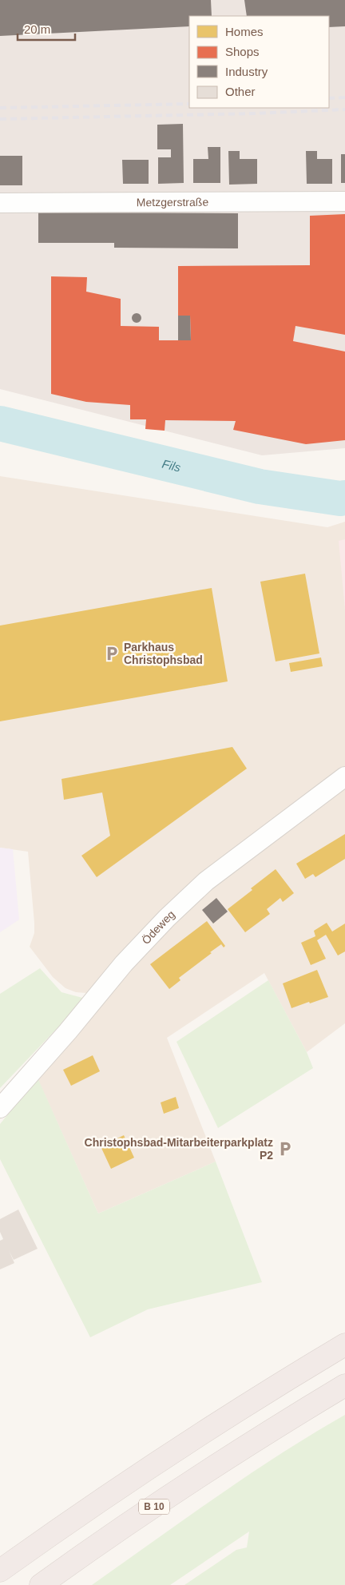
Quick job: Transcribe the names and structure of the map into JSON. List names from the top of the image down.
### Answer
{
  "streets": {
    "highway": ["B 10"],
    "street": ["Metzgerstraße", "Ödeweg"]
  },
  "water": ["Fils"],
  "places": {
    "parking": ["Parkhaus Christophsbad", "Christophsbad-Mitarbeiterparkplatz P2"]
  },
  "legend": [
    "Homes",
    "Shops",
    "Industry",
    "Other"
  ],
  "scale_bar": "20 m"
}
